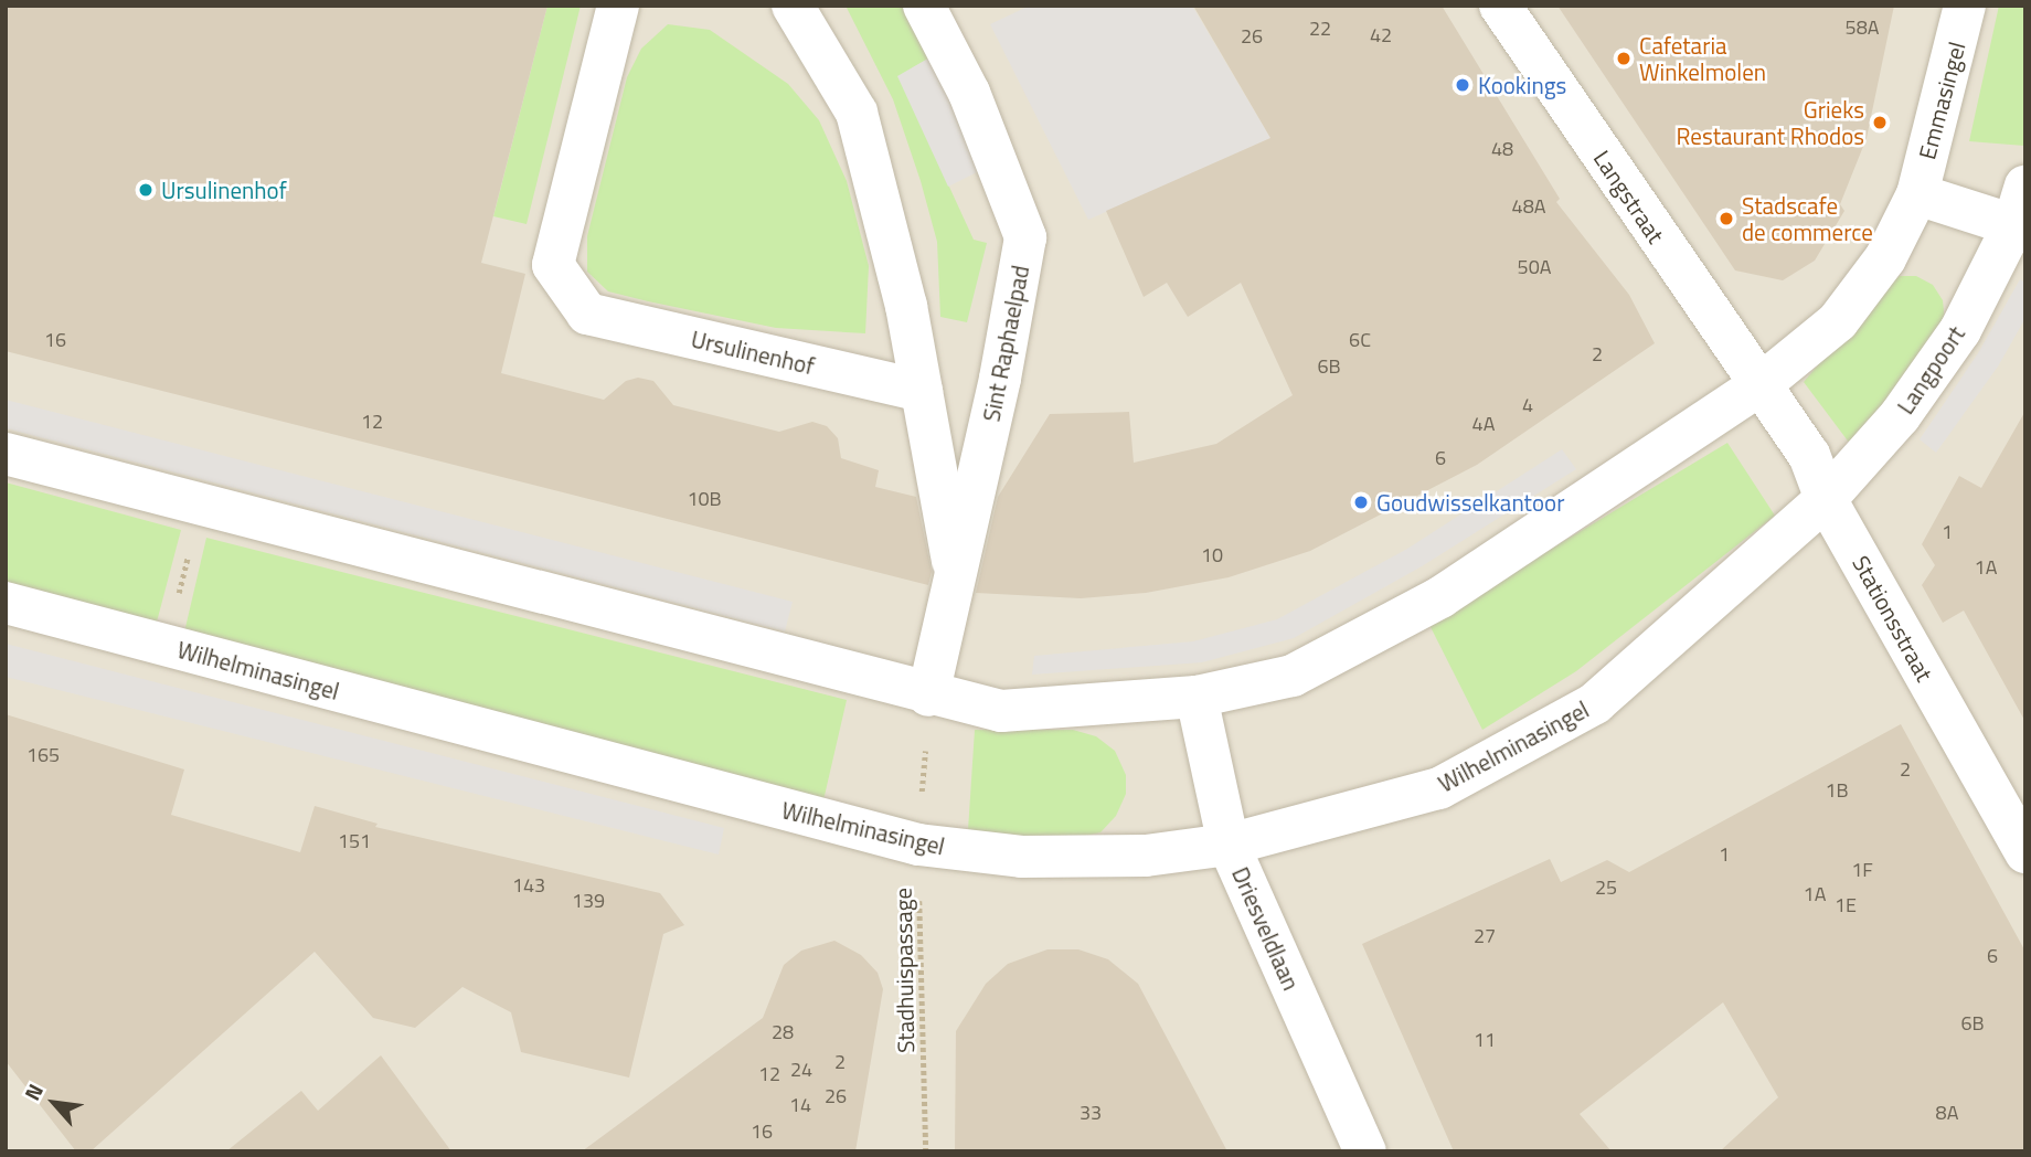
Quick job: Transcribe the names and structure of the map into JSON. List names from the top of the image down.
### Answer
{
  "streets": {
    "street": [
      "Emmasingel",
      "Langstraat",
      "Sint Raphaelpad",
      "Ursulinenhof",
      "Langpoort",
      "Stationsstraat",
      "Wilhelminasingel",
      "Driesveldlaan"
    ],
    "path": ["Stadhuispassage"]
  },
  "crossings": [
    ["Langstraat", "Stationsstraat"],
    ["Sint Raphaelpad", "Stadhuispassage"],
    ["Langpoort", "Stationsstraat"],
    ["Langpoort", "Wilhelminasingel"],
    ["Stationsstraat", "Wilhelminasingel"],
    ["Wilhelminasingel", "Driesveldlaan"],
    ["Wilhelminasingel", "Stadhuispassage"]
  ],
  "places": [
    "Cafetaria Winkelmolen",
    "Kookings",
    "Grieks Restaurant Rhodos",
    "Ursulinenhof",
    "Stadscafe de commerce",
    "Goudwisselkantoor"
  ],
  "house_numbers": [
    "58A",
    "22",
    "42",
    "26",
    "48",
    "48A",
    "50A",
    "16",
    "6C",
    "2",
    "6B",
    "4",
    "12",
    "4A",
    "6",
    "10B",
    "1",
    "10",
    "1A",
    "165",
    "2",
    "1B",
    "151",
    "1",
    "1F",
    "143",
    "25",
    "1A",
    "139",
    "1E",
    "27",
    "6",
    "6B",
    "28",
    "11",
    "2",
    "24",
    "12",
    "26",
    "14",
    "33",
    "8A",
    "16"
  ],
  "north": "top left"
}
